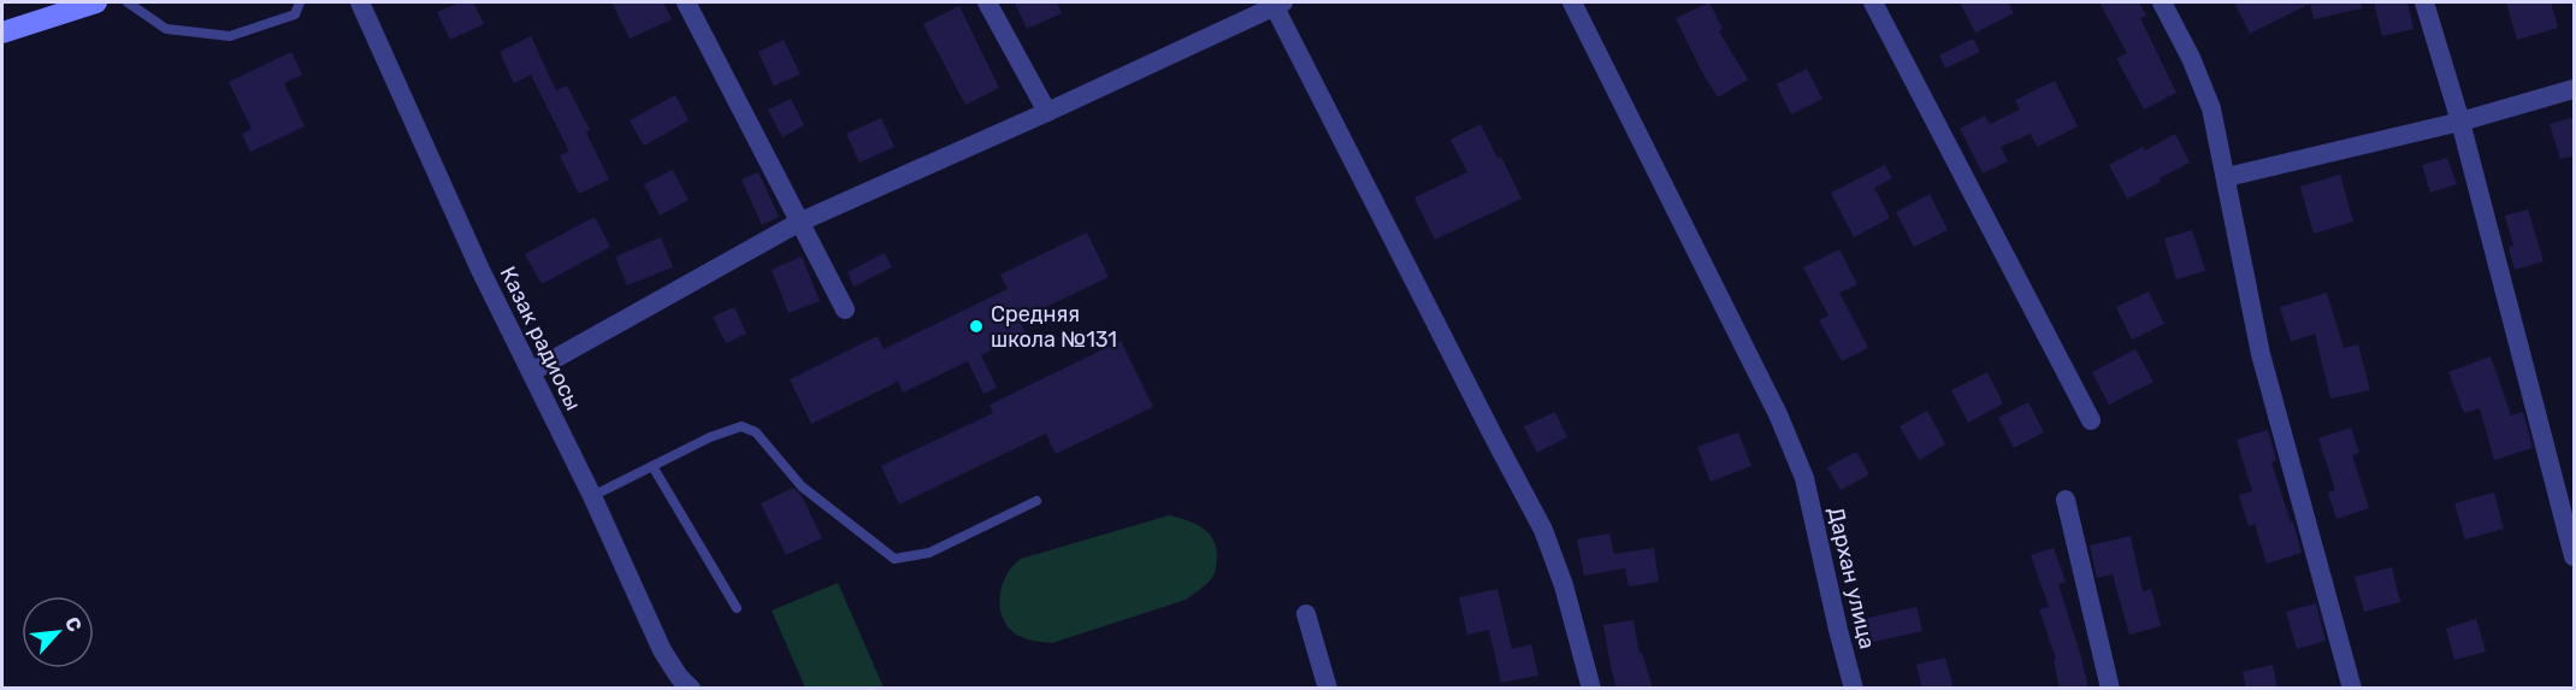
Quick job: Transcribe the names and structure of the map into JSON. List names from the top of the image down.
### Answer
{
  "streets": {
    "street": ["Казак радиосы", "Дархан улица"]
  },
  "places": ["Средняя школа №131"],
  "north": "top right"
}
